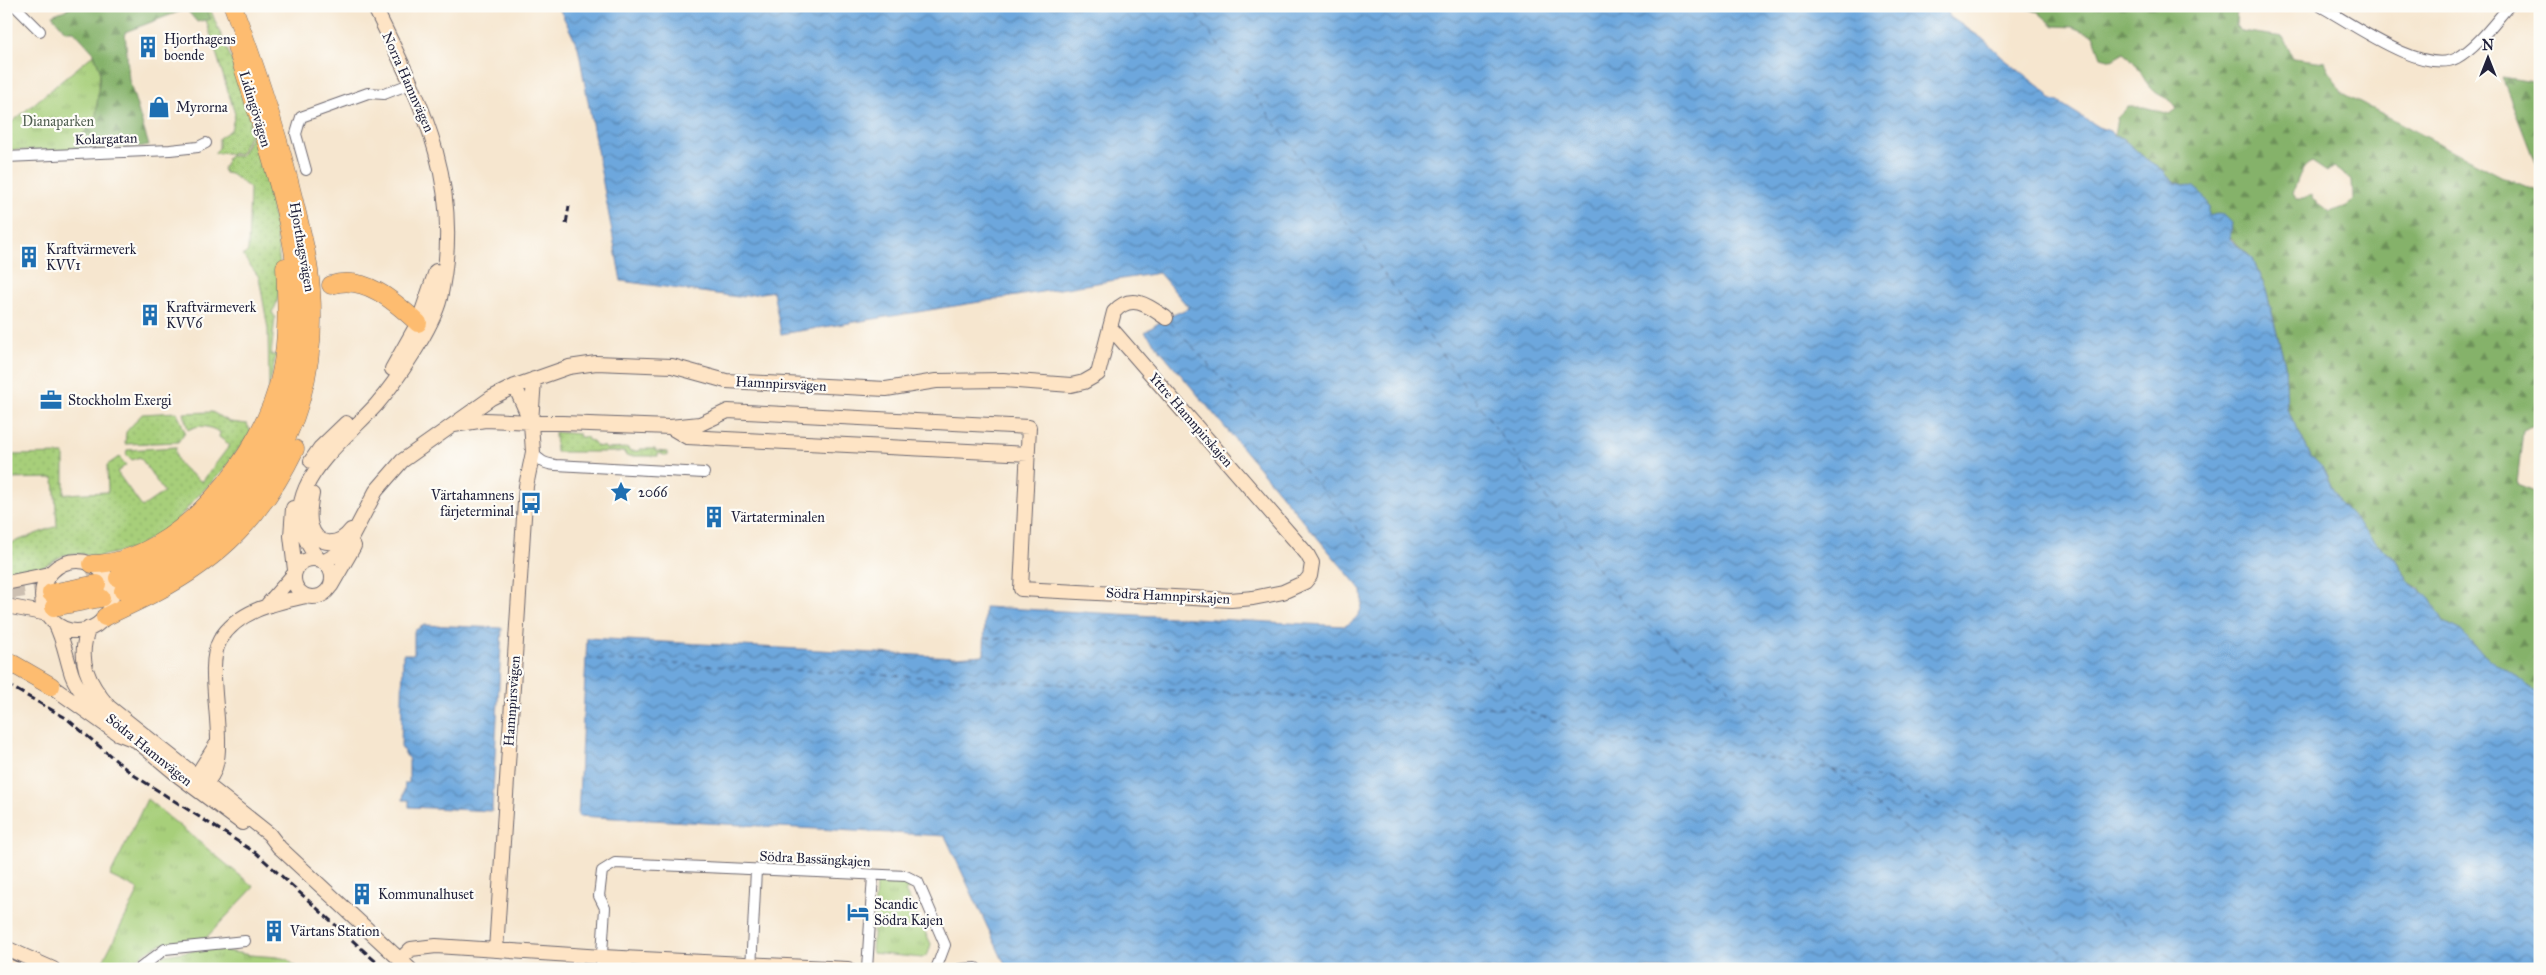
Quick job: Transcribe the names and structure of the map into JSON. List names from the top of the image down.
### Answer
{
  "streets": {
    "highway": ["Lidingövägen", "Hjorthagsvägen"],
    "main road": [
      "Norra Hamnvägen",
      "Hamnpirsvägen",
      "Yttre Hamnpirskajen",
      "Södra Hamnpirskajen",
      "Södra Hamnvägen"
    ],
    "street": ["Kolargatan", "Södra Bassängkajen"]
  },
  "crossings": [
    ["Norra Hamnvägen", "Hamnpirsvägen"],
    ["Lidingövägen", "Hjorthagsvägen"],
    ["Hamnpirsvägen", "Yttre Hamnpirskajen"],
    ["Hamnpirsvägen", "Södra Hamnpirskajen"],
    ["Yttre Hamnpirskajen", "Södra Hamnpirskajen"]
  ],
  "parks": ["Dianaparken"],
  "places": {
    "building": [
      "Hjorthagens boende",
      "Kraftvärmeverk KVV1",
      "Kraftvärmeverk KVV6",
      "Värtaterminalen",
      "Kommunalhuset",
      "Värtans Station"
    ],
    "shop": ["Myrorna"],
    "office": ["Stockholm Exergi"],
    "place": ["2066"],
    "bus stop": ["Värtahamnens färjeterminal"],
    "hotel": ["Scandic Södra Kajen"]
  },
  "north": "top"
}
